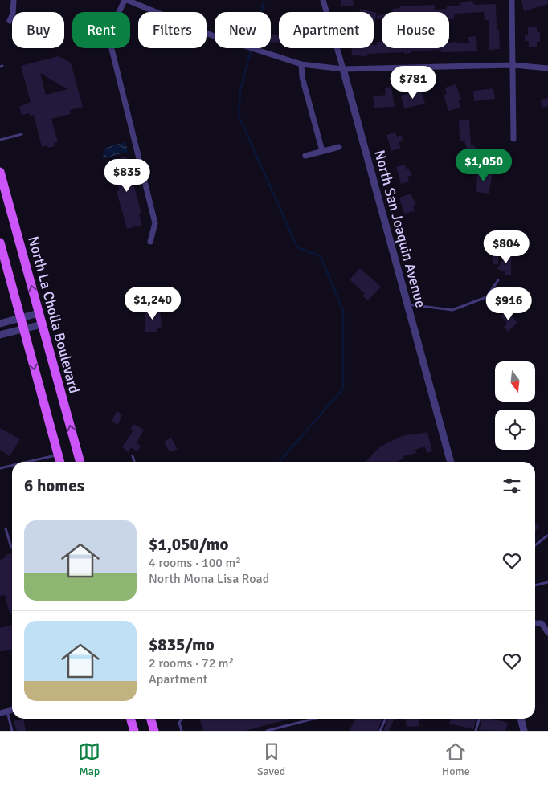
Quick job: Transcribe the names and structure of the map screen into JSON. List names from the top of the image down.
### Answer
{
  "streets": {
    "main road": ["North La Cholla Boulevard"],
    "street": ["North San Joaquin Avenue"]
  },
  "north": "bottom",
  "page": {
    "chip": [
      "Buy",
      "Rent",
      "Filters",
      "New",
      "Apartment",
      "House"
    ],
    "price": [
      "$781",
      "$1,050",
      "$835",
      "$804",
      "$1,240",
      "$916"
    ],
    "heading": "6 homes",
    "list": [
      {
        "name": "$1,050/mo",
        "note": "4 rooms · 100 m² · North Mona Lisa Road"
      },
      {
        "name": "$835/mo",
        "note": "2 rooms · 72 m² · Apartment"
      }
    ],
    "tabs": ["Map", "Saved", "Home"]
  }
}
